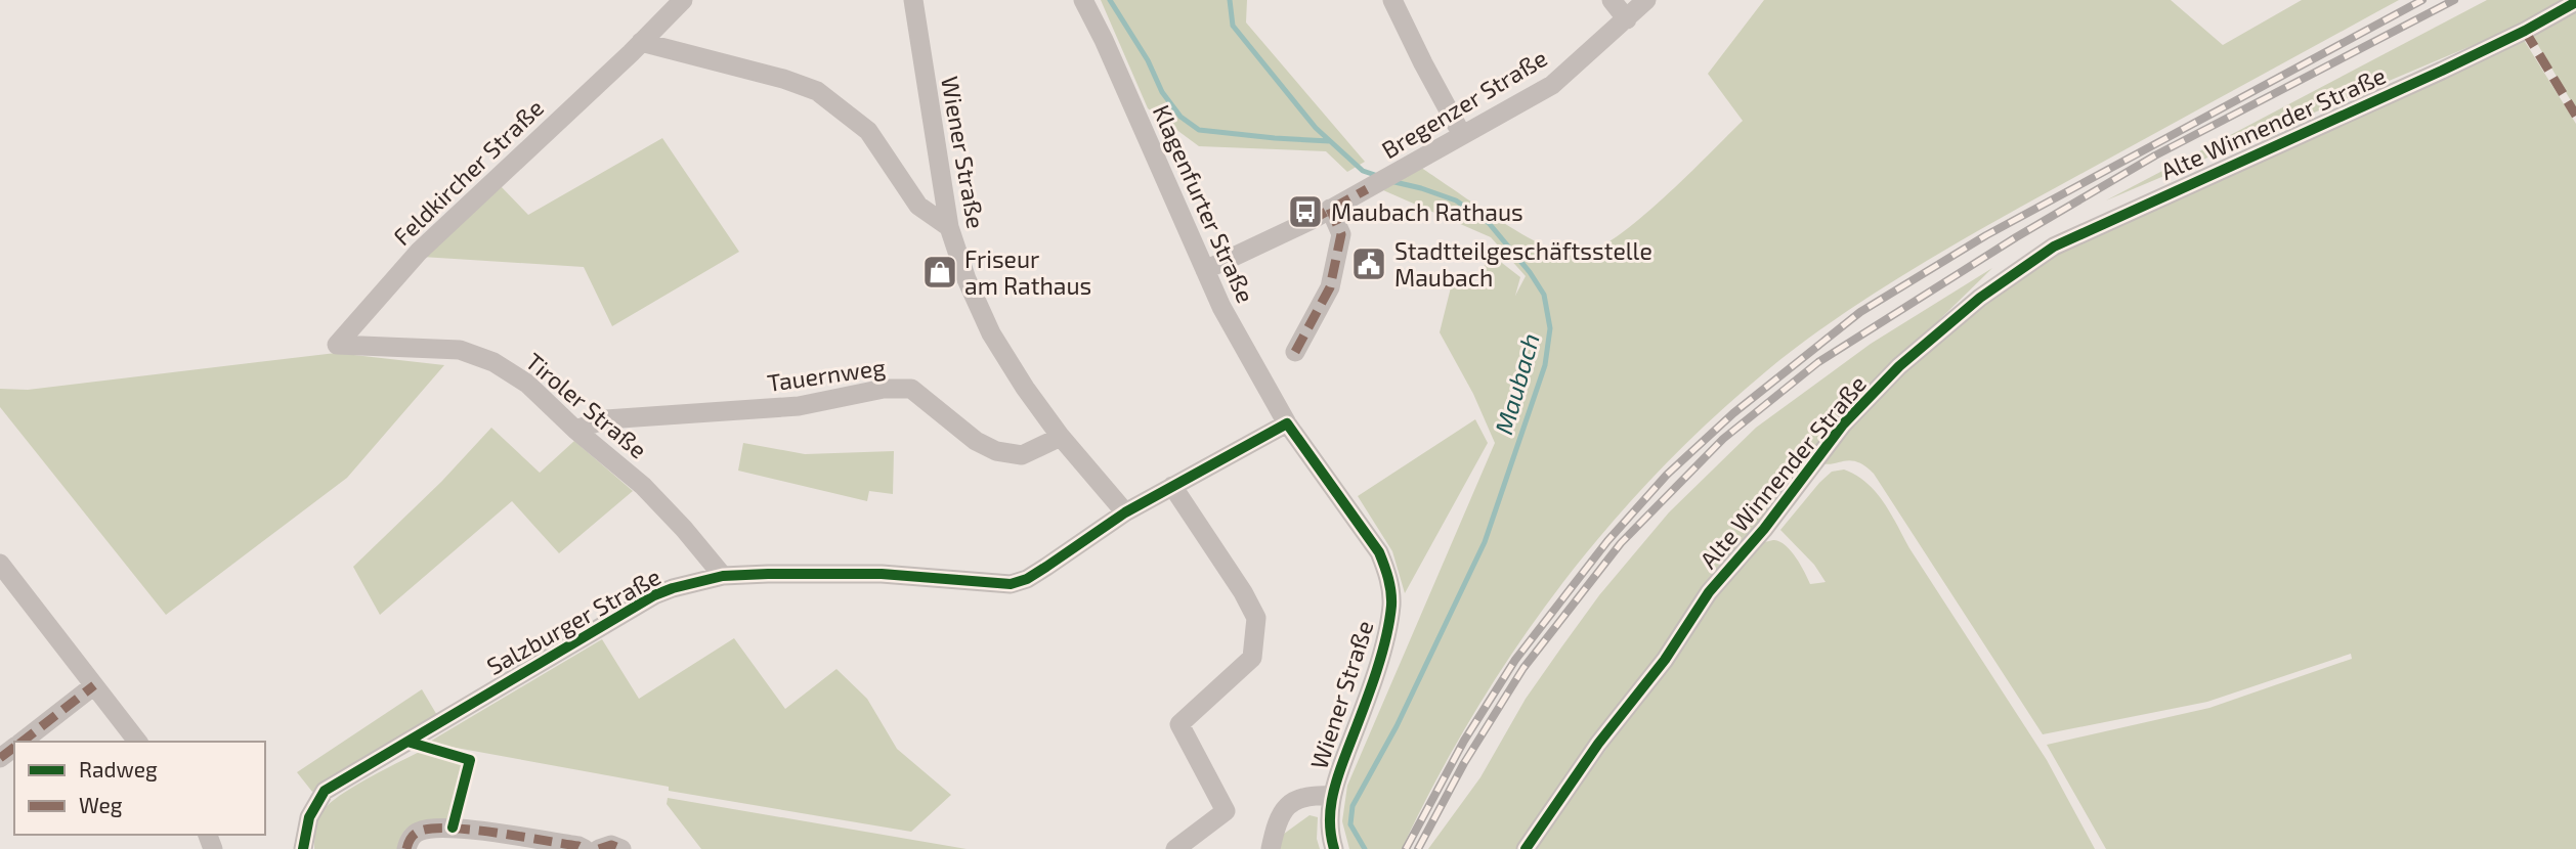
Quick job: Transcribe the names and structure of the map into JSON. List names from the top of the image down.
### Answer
{
  "streets": {
    "street": [
      "Bregenzer Straße",
      "Alte Winnender Straße",
      "Wiener Straße",
      "Feldkircher Straße",
      "Klagenfurter Straße",
      "Tauernweg",
      "Tiroler Straße",
      "Salzburger Straße"
    ]
  },
  "crossings": [
    ["Bregenzer Straße", "Klagenfurter Straße"],
    ["Wiener Straße", "Klagenfurter Straße"],
    ["Wiener Straße", "Tauernweg"],
    ["Wiener Straße", "Salzburger Straße"],
    ["Feldkircher Straße", "Tiroler Straße"],
    ["Tauernweg", "Tiroler Straße"],
    ["Tiroler Straße", "Salzburger Straße"]
  ],
  "water": ["Maubach"],
  "places": {
    "bus stop": ["Maubach Rathaus"],
    "public building": ["Stadtteilgeschäftsstelle Maubach"],
    "shop": ["Friseur am Rathaus"]
  },
  "legend": ["Radweg", "Weg"]
}
